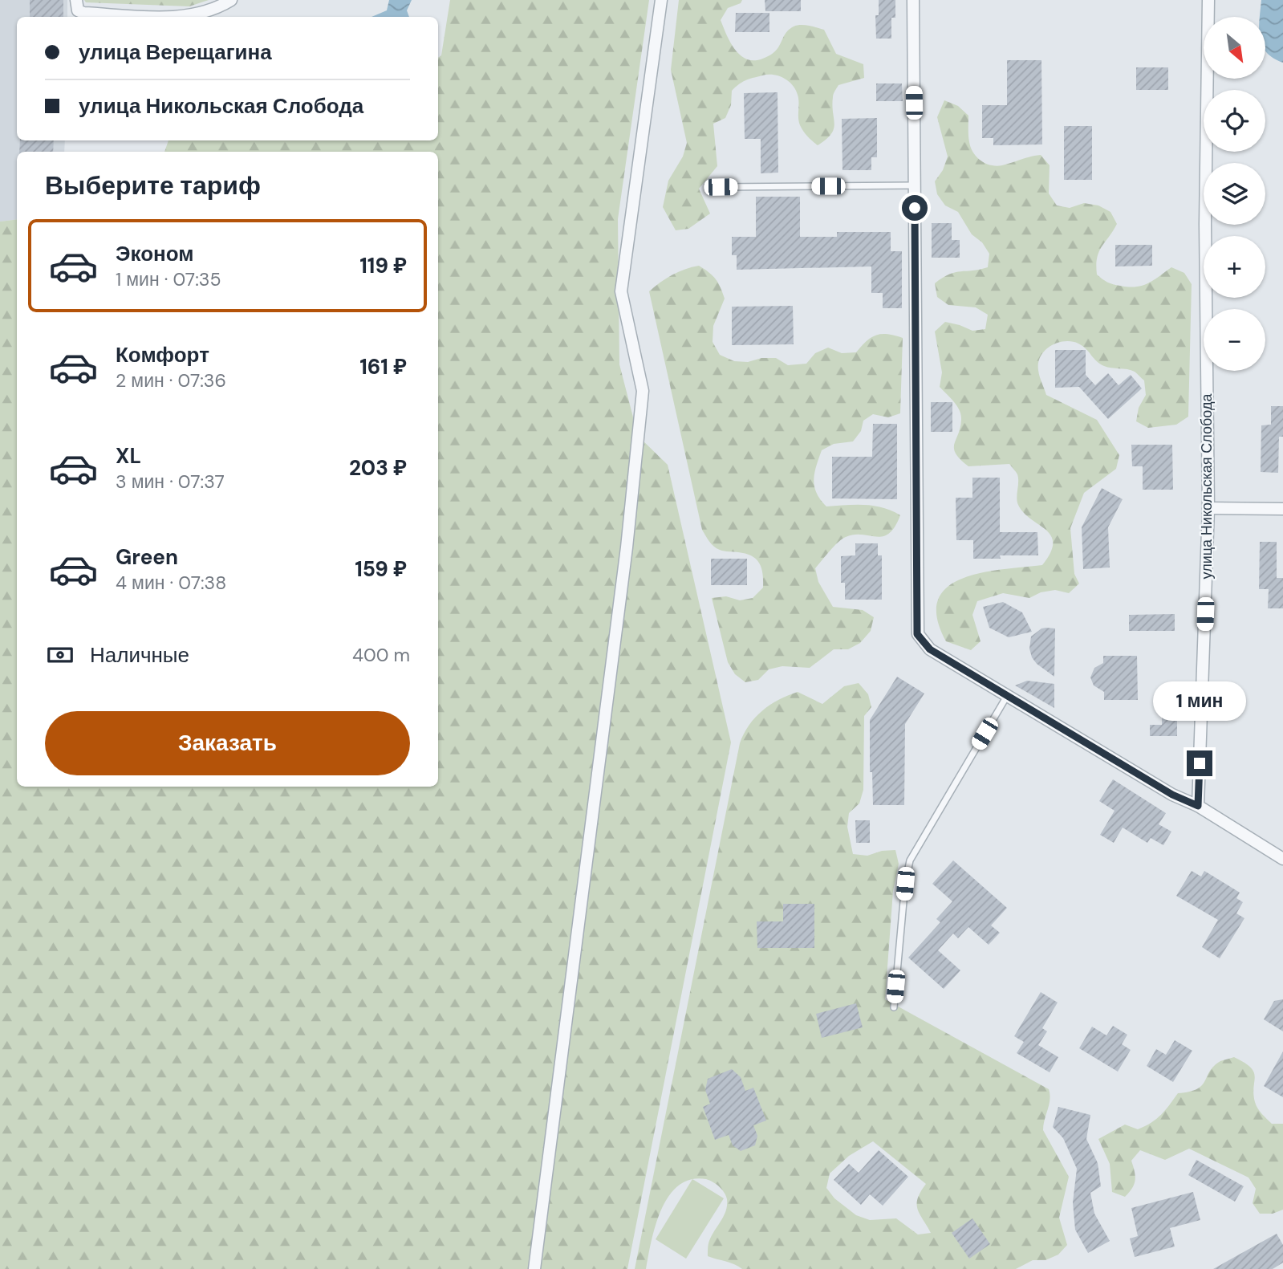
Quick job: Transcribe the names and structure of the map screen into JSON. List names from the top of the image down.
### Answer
{
  "streets": {
    "street": ["улица Никольская Слобода"]
  },
  "north": "bottom right",
  "page": {
    "map_buttons": ["+", "−"],
    "banner": ["улица Верещагина", "улица Никольская Слобода"],
    "heading": "Выберите тариф",
    "list": [
      {
        "name": "Эконом",
        "note": "1 мин · 07:35",
        "value": "119 ₽"
      },
      {
        "name": "Комфорт",
        "note": "2 мин · 07:36",
        "value": "161 ₽"
      },
      {
        "name": "XL",
        "note": "3 мин · 07:37",
        "value": "203 ₽"
      },
      {
        "name": "Green",
        "note": "4 мин · 07:38",
        "value": "159 ₽"
      }
    ],
    "pay": ["Наличные", "400 m"],
    "bubble": "1 мин",
    "buttons": "Заказать"
  }
}
